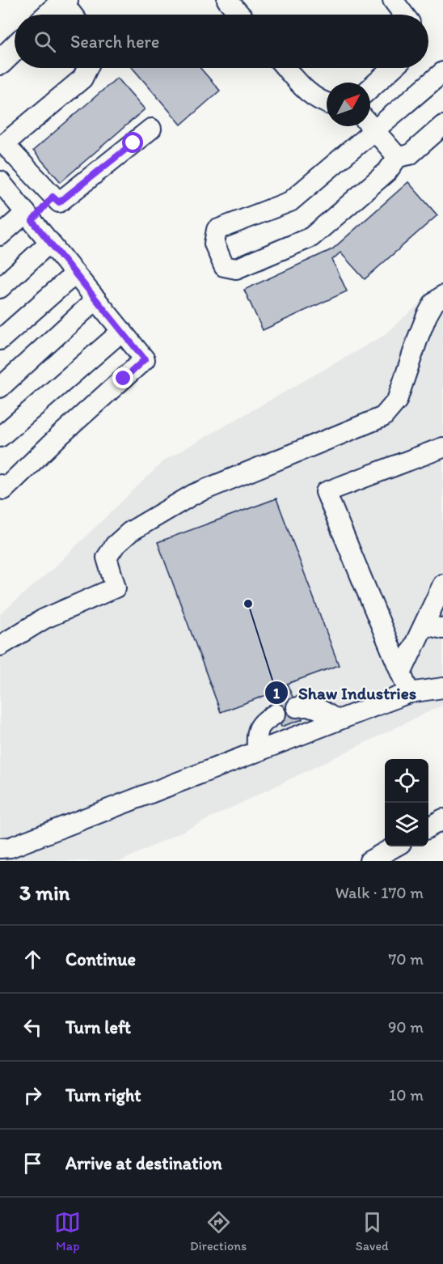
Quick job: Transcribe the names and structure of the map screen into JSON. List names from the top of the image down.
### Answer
{
  "places": ["Shaw Industries"],
  "north": "top right",
  "page": {
    "search": "Search here",
    "heading": ["3 min", "Walk · 170 m"],
    "list": [
      ["Continue", "70 m"],
      ["Turn left", "90 m"],
      ["Turn right", "10 m"],
      "Arrive at destination"
    ],
    "nav": ["Map", "Directions", "Saved"]
  }
}
